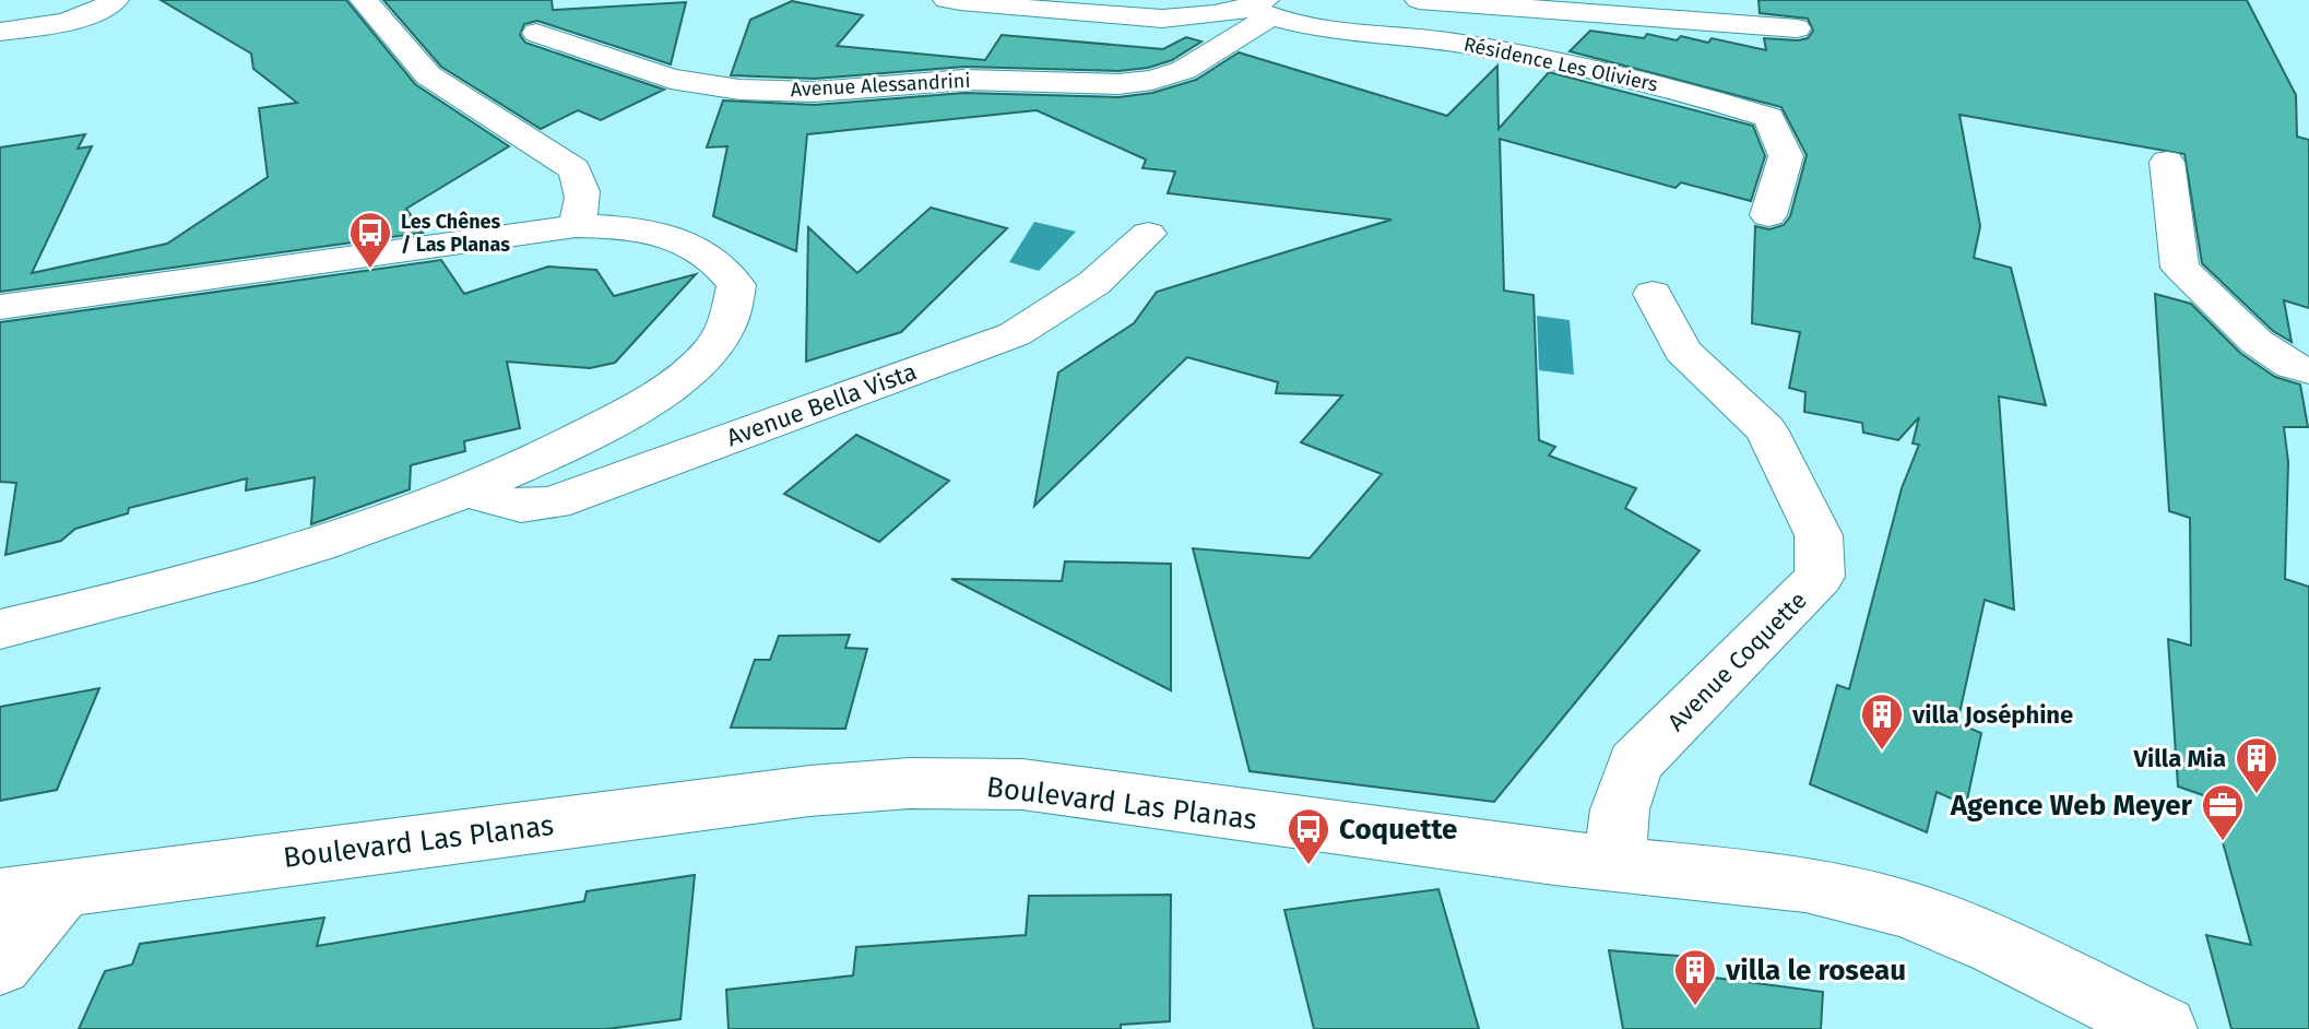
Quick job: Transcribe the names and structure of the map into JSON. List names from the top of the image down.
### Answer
{
  "streets": {
    "street": [
      "Résidence Les Oliviers",
      "Avenue Alessandrini",
      "Avenue Bella Vista",
      "Avenue Coquette",
      "Boulevard Las Planas"
    ]
  },
  "crossings": [
    ["Résidence Les Oliviers", "Avenue Alessandrini"],
    ["Avenue Coquette", "Boulevard Las Planas"]
  ],
  "places": {
    "bus stop": ["Les Chênes / Las Planas", "Coquette"],
    "building": ["villa Joséphine", "Villa Mia", "villa le roseau"],
    "office": ["Agence Web Meyer"]
  }
}
